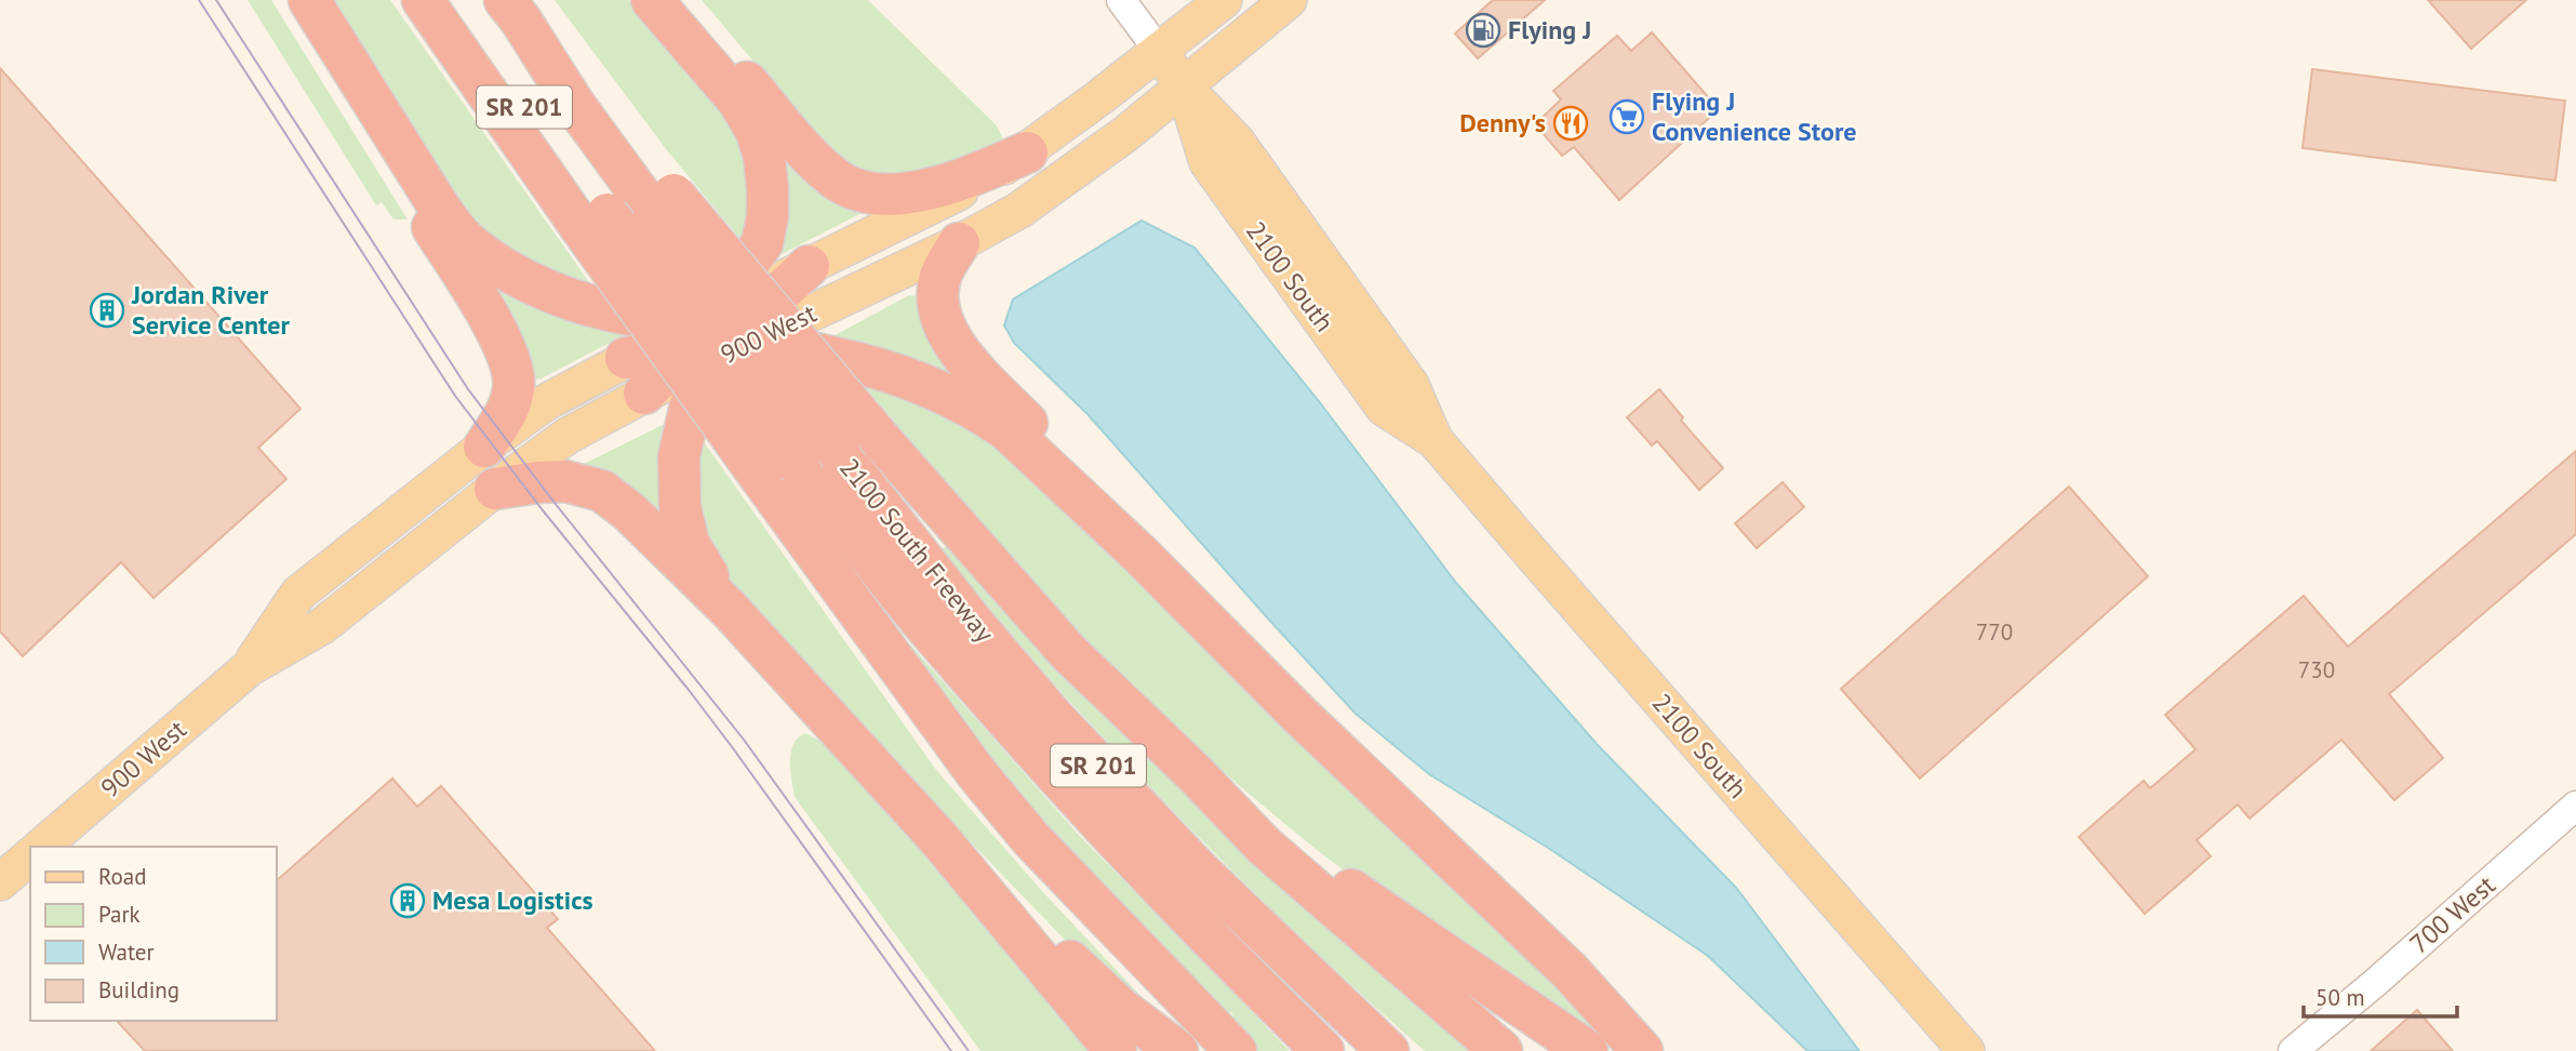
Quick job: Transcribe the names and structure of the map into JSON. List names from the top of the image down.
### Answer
{
  "streets": {
    "highway": ["SR 201", "2100 South Freeway"],
    "main road": ["2100 South", "900 West"],
    "street": ["700 West"]
  },
  "crossings": [
    ["2100 South", "900 West"]
  ],
  "places": {
    "fuel station": ["Flying J"],
    "supermarket": ["Flying J Convenience Store"],
    "restaurant": ["Denny's"],
    "building": ["Jordan River Service Center", "Mesa Logistics"]
  },
  "house_numbers": ["770", "730"],
  "legend": [
    "Road",
    "Park",
    "Water",
    "Building"
  ],
  "scale_bar": "50 m"
}
